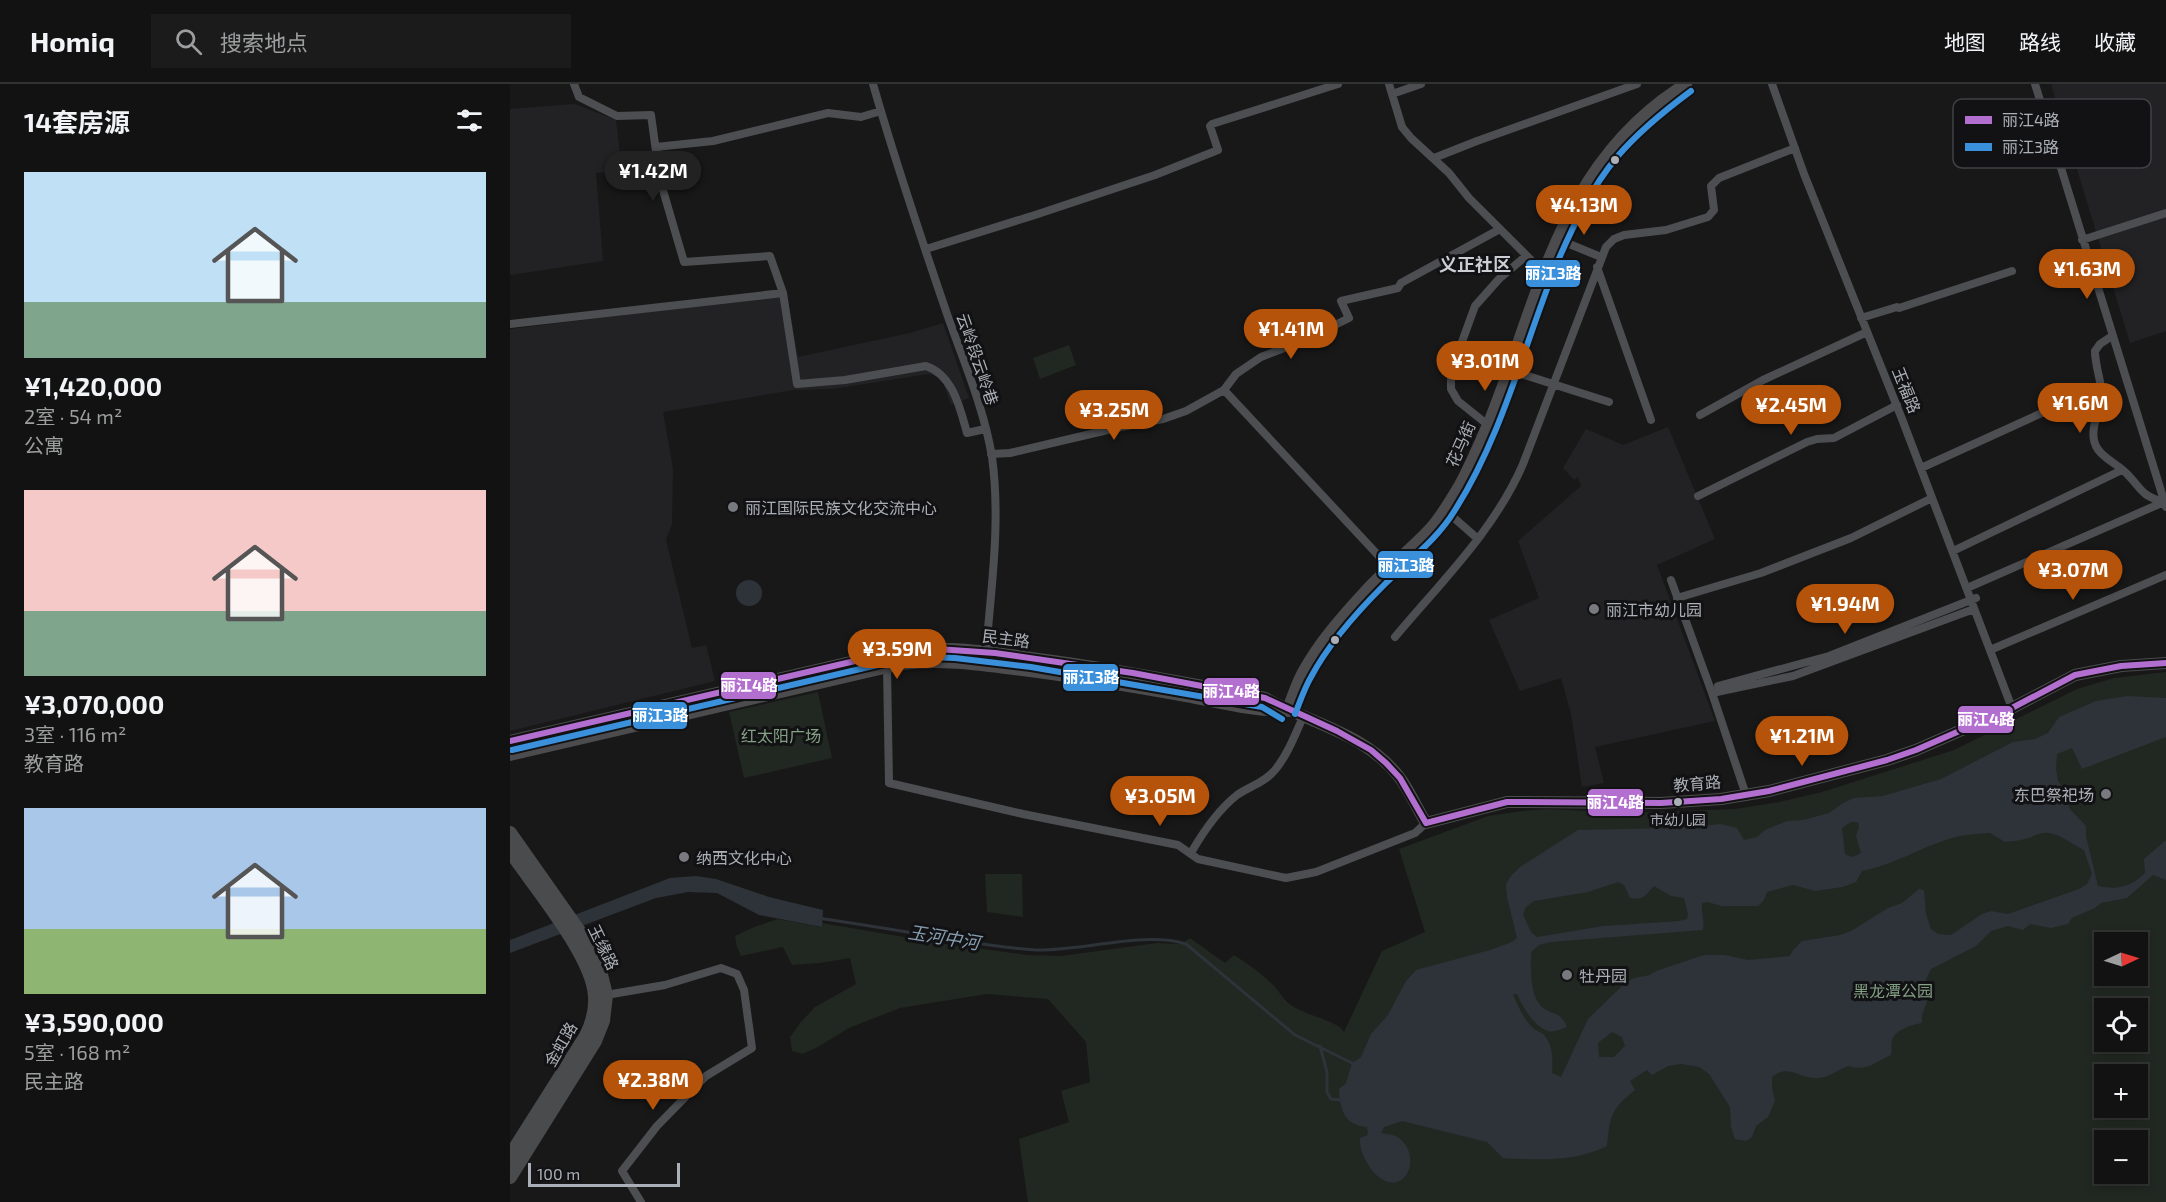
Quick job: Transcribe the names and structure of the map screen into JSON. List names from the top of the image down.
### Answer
{
  "streets": {
    "main road": [
      "花马街",
      "民主路",
      "教育路",
      "玉缘路",
      "金虹路"
    ],
    "street": ["云岭段云岭巷", "玉福路"]
  },
  "crossings": [
    ["云岭段云岭巷", "民主路"],
    ["玉福路", "教育路"],
    ["花马街", "民主路"],
    ["民主路", "教育路"],
    ["玉缘路", "金虹路"]
  ],
  "districts": ["义正社区"],
  "water": ["玉河中河"],
  "parks": ["红太阳广场", "黑龙潭公园"],
  "places": [
    "丽江国际民族文化交流中心",
    "丽江市幼儿园",
    "东巴祭祀场",
    "市幼儿园",
    "纳西文化中心",
    "牡丹园"
  ],
  "lines": ["transit line 丽江3路", "transit line 丽江4路"],
  "legend": ["丽江4路", "丽江3路"],
  "scale_bar": "100 m",
  "north": "right",
  "page": {
    "header": "Homiq",
    "search": "搜索地点",
    "nav": ["地图", "路线", "收藏"],
    "heading": "14套房源",
    "price": [
      "¥1.42M",
      "¥4.13M",
      "¥1.63M",
      "¥1.41M",
      "¥3.01M",
      "¥1.6M",
      "¥2.45M",
      "¥3.25M",
      "¥3.07M",
      "¥1.94M",
      "¥3.59M",
      "¥1.21M",
      "¥3.05M",
      "¥2.38M"
    ],
    "list": [
      {
        "name": "¥1,420,000",
        "note": "2室 · 54 m² · 公寓"
      },
      {
        "name": "¥3,070,000",
        "note": "3室 · 116 m² · 教育路"
      },
      {
        "name": "¥3,590,000",
        "note": "5室 · 168 m² · 民主路"
      }
    ],
    "map_buttons": ["+", "−"],
    "scale": "100 m"
  }
}
